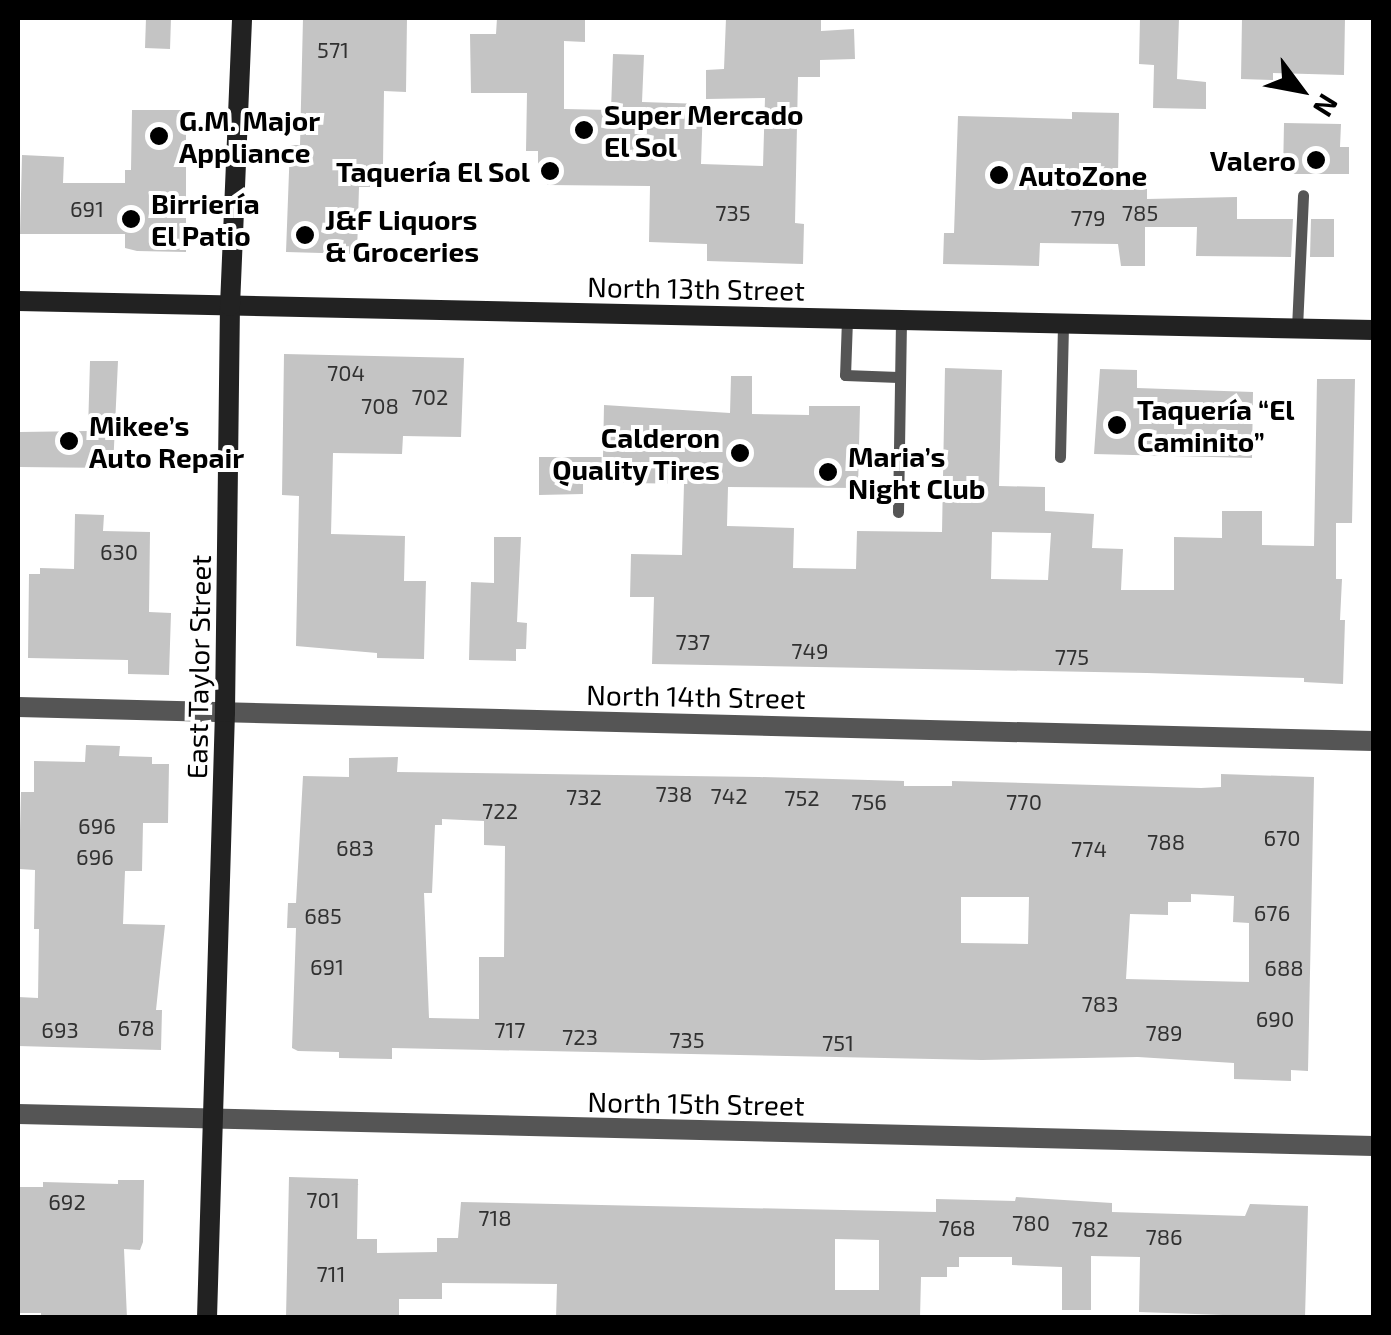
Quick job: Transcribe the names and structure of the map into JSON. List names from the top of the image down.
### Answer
{
  "streets": {
    "main road": ["North 13th Street", "East Taylor Street"],
    "street": ["North 14th Street", "North 15th Street"]
  },
  "crossings": [
    ["North 13th Street", "East Taylor Street"],
    ["East Taylor Street", "North 14th Street"],
    ["East Taylor Street", "North 15th Street"]
  ],
  "places": [
    "Super Mercado El Sol",
    "G.M. Major Appliance",
    "Valero",
    "Taquería El Sol",
    "AutoZone",
    "Birriería El Patio",
    "J&F Liquors & Groceries",
    "Taquería “El Caminito”",
    "Mikee’s Auto Repair",
    "Calderon Quality Tires",
    "Maria’s Night Club"
  ],
  "house_numbers": [
    "571",
    "691",
    "735",
    "785",
    "779",
    "704",
    "702",
    "708",
    "630",
    "737",
    "749",
    "775",
    "738",
    "742",
    "732",
    "752",
    "756",
    "770",
    "722",
    "696",
    "670",
    "788",
    "683",
    "774",
    "696",
    "676",
    "685",
    "691",
    "688",
    "783",
    "690",
    "678",
    "693",
    "717",
    "789",
    "723",
    "735",
    "751",
    "701",
    "692",
    "718",
    "780",
    "768",
    "782",
    "786",
    "711"
  ],
  "north": "bottom right"
}
